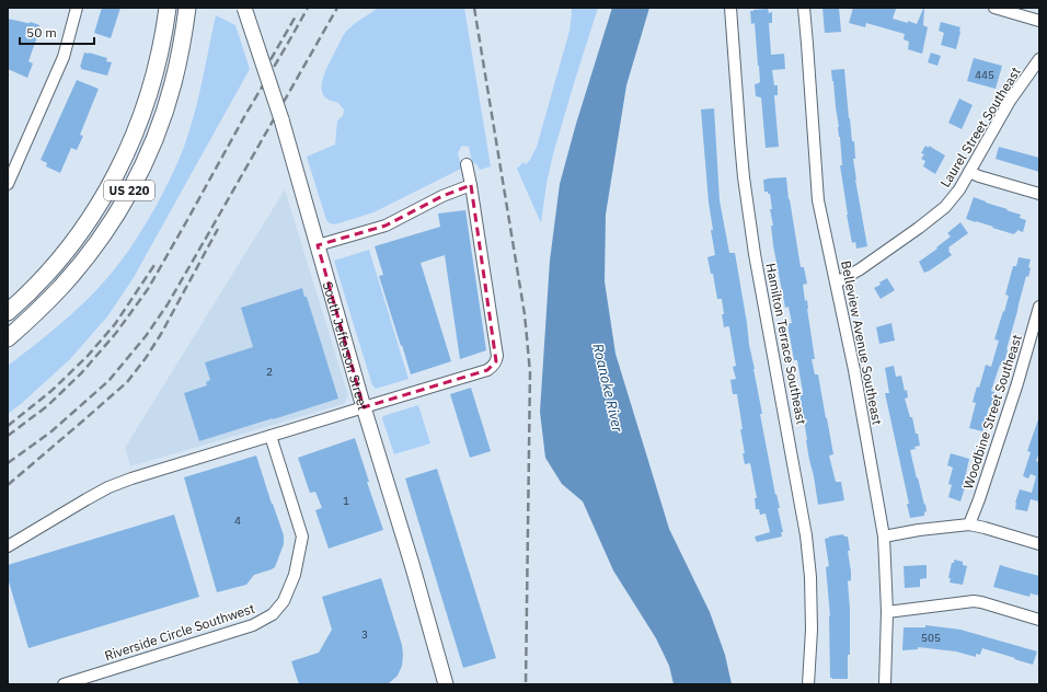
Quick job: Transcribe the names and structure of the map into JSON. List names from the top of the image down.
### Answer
{
  "streets": {
    "highway": ["US 220"],
    "main road": ["South Jefferson Street"],
    "street": [
      "Laurel Street Southeast",
      "Belleview Avenue Southeast",
      "Hamilton Terrace Southeast",
      "Woodbine Street Southeast",
      "Riverside Circle Southwest"
    ]
  },
  "crossings": [
    ["Laurel Street Southeast", "Belleview Avenue Southeast"]
  ],
  "water": ["Roanoke River"],
  "house_numbers": [
    "445",
    "2",
    "1",
    "4",
    "3",
    "505"
  ],
  "scale_bar": "50 m"
}
